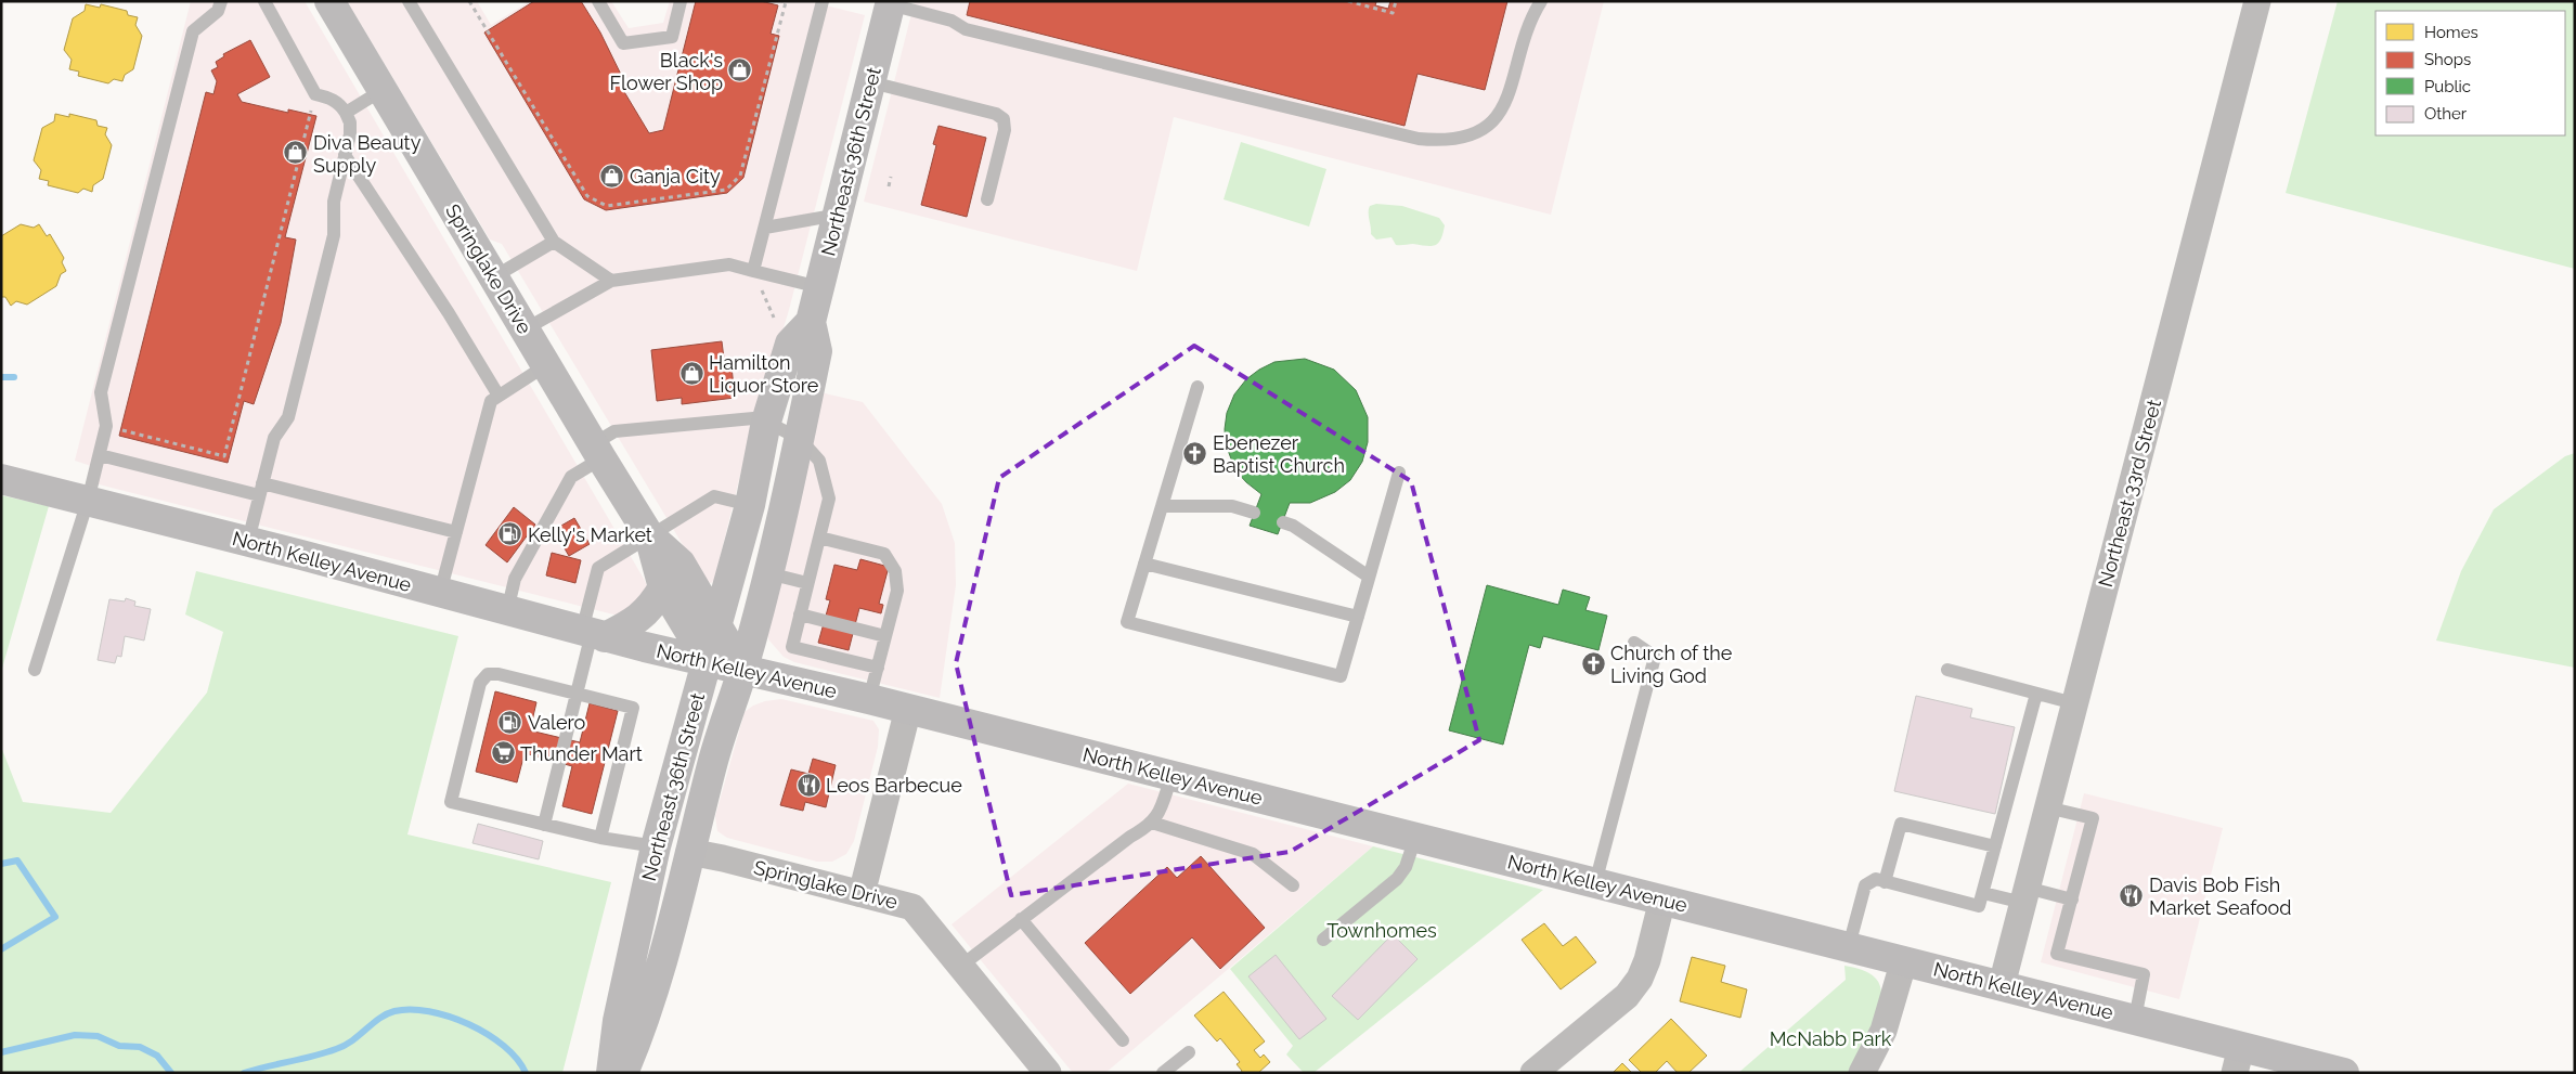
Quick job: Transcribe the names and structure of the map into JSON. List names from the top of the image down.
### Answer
{
  "streets": {
    "main road": ["Northeast 36th Street", "Springlake Drive", "North Kelley Avenue"],
    "street": ["Northeast 33rd Street"]
  },
  "crossings": [
    ["Northeast 36th Street", "Springlake Drive"],
    ["Northeast 36th Street", "North Kelley Avenue"],
    ["Springlake Drive", "North Kelley Avenue"],
    ["Northeast 33rd Street", "North Kelley Avenue"]
  ],
  "parks": ["Townhomes", "McNabb Park"],
  "places": {
    "shop": [
      "Black's Flower Shop",
      "Diva Beauty Supply",
      "Ganja City",
      "Hamilton Liquor Store"
    ],
    "church": ["Ebenezer Baptist Church", "Church of the Living God"],
    "fuel station": ["Kelly's Market", "Valero"],
    "supermarket": ["Thunder Mart"],
    "restaurant": ["Leos Barbecue", "Davis Bob Fish Market Seafood"]
  },
  "legend": [
    "Homes",
    "Shops",
    "Public",
    "Other"
  ]
}
